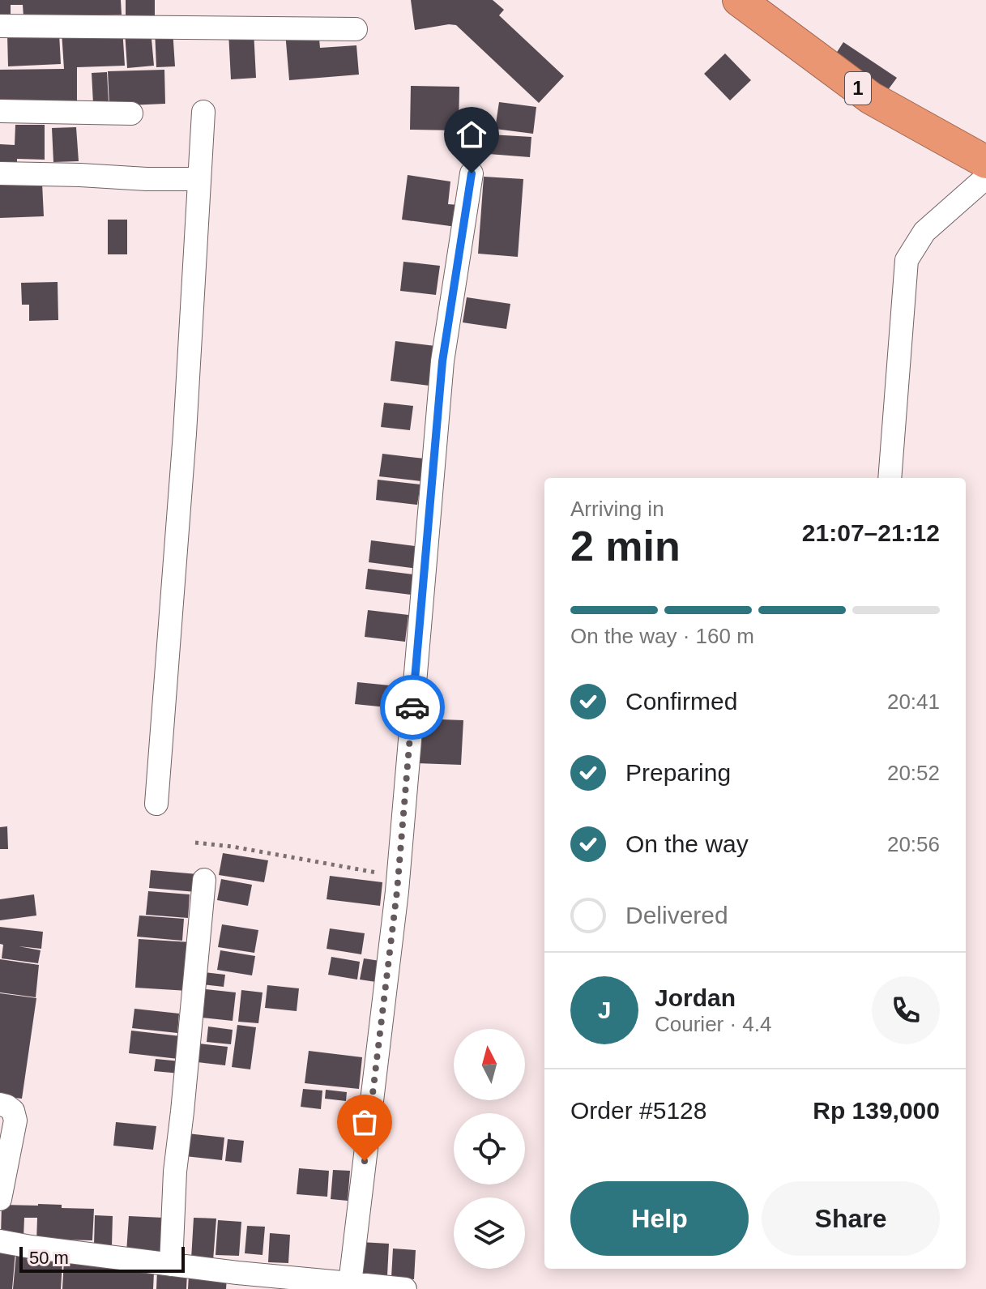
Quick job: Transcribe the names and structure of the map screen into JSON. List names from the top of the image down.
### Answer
{
  "streets": {
    "highway": ["1"]
  },
  "scale_bar": "50 m",
  "north": "top",
  "page": {
    "heading": ["2 min", "Arriving in", "21:07–21:12"],
    "panel": [
      "Jordan",
      "Courier · 4.4",
      "Order #5128",
      "Rp 139,000"
    ],
    "bar": "On the way · 160 m",
    "list": [
      ["Confirmed", "20:41"],
      ["Preparing", "20:52"],
      ["On the way", "20:56"],
      "Delivered"
    ],
    "round": "J",
    "buttons": ["Help", "Share"],
    "scale": "50 m"
  }
}
